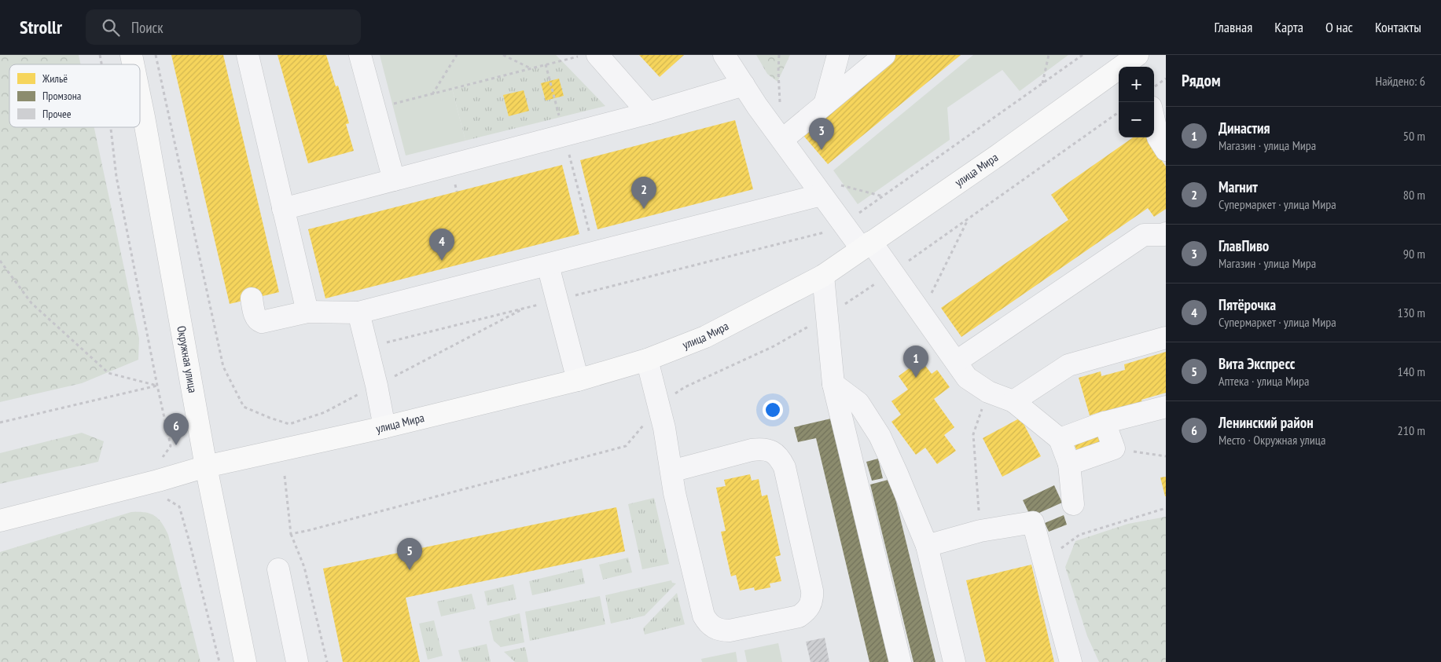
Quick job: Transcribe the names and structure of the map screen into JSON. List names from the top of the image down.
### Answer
{
  "streets": {
    "main road": ["улица Мира", "Окружная улица"]
  },
  "crossings": [
    ["улица Мира", "Окружная улица"]
  ],
  "legend": ["Жильё", "Промзона", "Прочее"],
  "page": {
    "header": "Strollr",
    "search": "Поиск",
    "nav": [
      "Главная",
      "Карта",
      "О нас",
      "Контакты"
    ],
    "heading": ["Рядом", "Найдено: 6"],
    "map_buttons": ["+", "−"],
    "list": [
      {
        "mark": "1",
        "name": "Династия",
        "note": "Магазин · улица Мира",
        "value": "50 m"
      },
      {
        "mark": "2",
        "name": "Магнит",
        "note": "Супермаркет · улица Мира",
        "value": "80 m"
      },
      {
        "mark": "3",
        "name": "ГлавПиво",
        "note": "Магазин · улица Мира",
        "value": "90 m"
      },
      {
        "mark": "4",
        "name": "Пятёрочка",
        "note": "Супермаркет · улица Мира",
        "value": "130 m"
      },
      {
        "mark": "5",
        "name": "Вита Экспресс",
        "note": "Аптека · улица Мира",
        "value": "140 m"
      },
      {
        "mark": "6",
        "name": "Ленинский район",
        "note": "Место · Окружная улица",
        "value": "210 m"
      }
    ],
    "pins": [
      "3",
      "2",
      "4",
      "1",
      "6",
      "5"
    ]
  }
}
